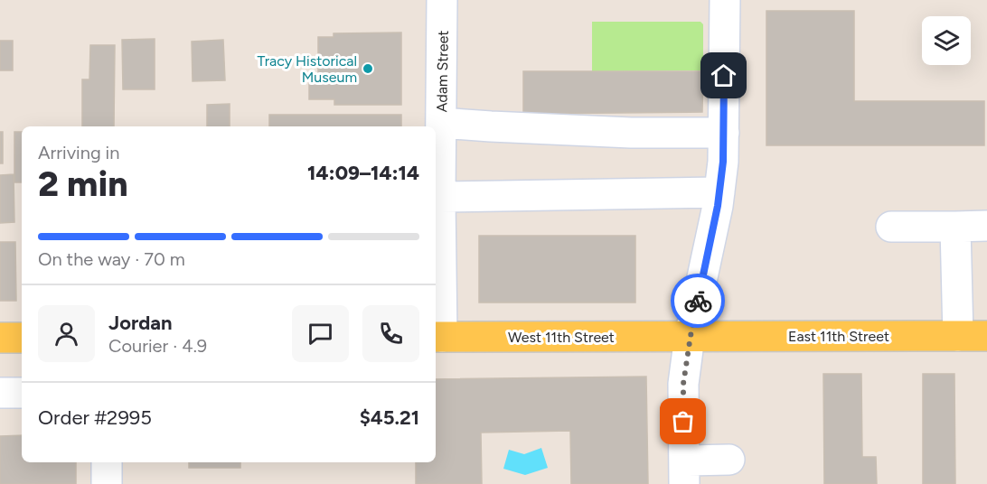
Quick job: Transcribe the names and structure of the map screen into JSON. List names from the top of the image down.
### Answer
{
  "streets": {
    "main road": ["East 11th Street", "West 11th Street"],
    "street": ["Adam Street"]
  },
  "crossings": [
    ["Adam Street", "West 11th Street"],
    ["East 11th Street", "West 11th Street"]
  ],
  "places": ["Tracy Historical Museum"],
  "page": {
    "heading": ["2 min", "Arriving in", "14:09–14:14"],
    "panel": [
      "Jordan",
      "Courier · 4.9",
      "Order #2995",
      "$45.21"
    ],
    "bar": "On the way · 70 m"
  }
}
